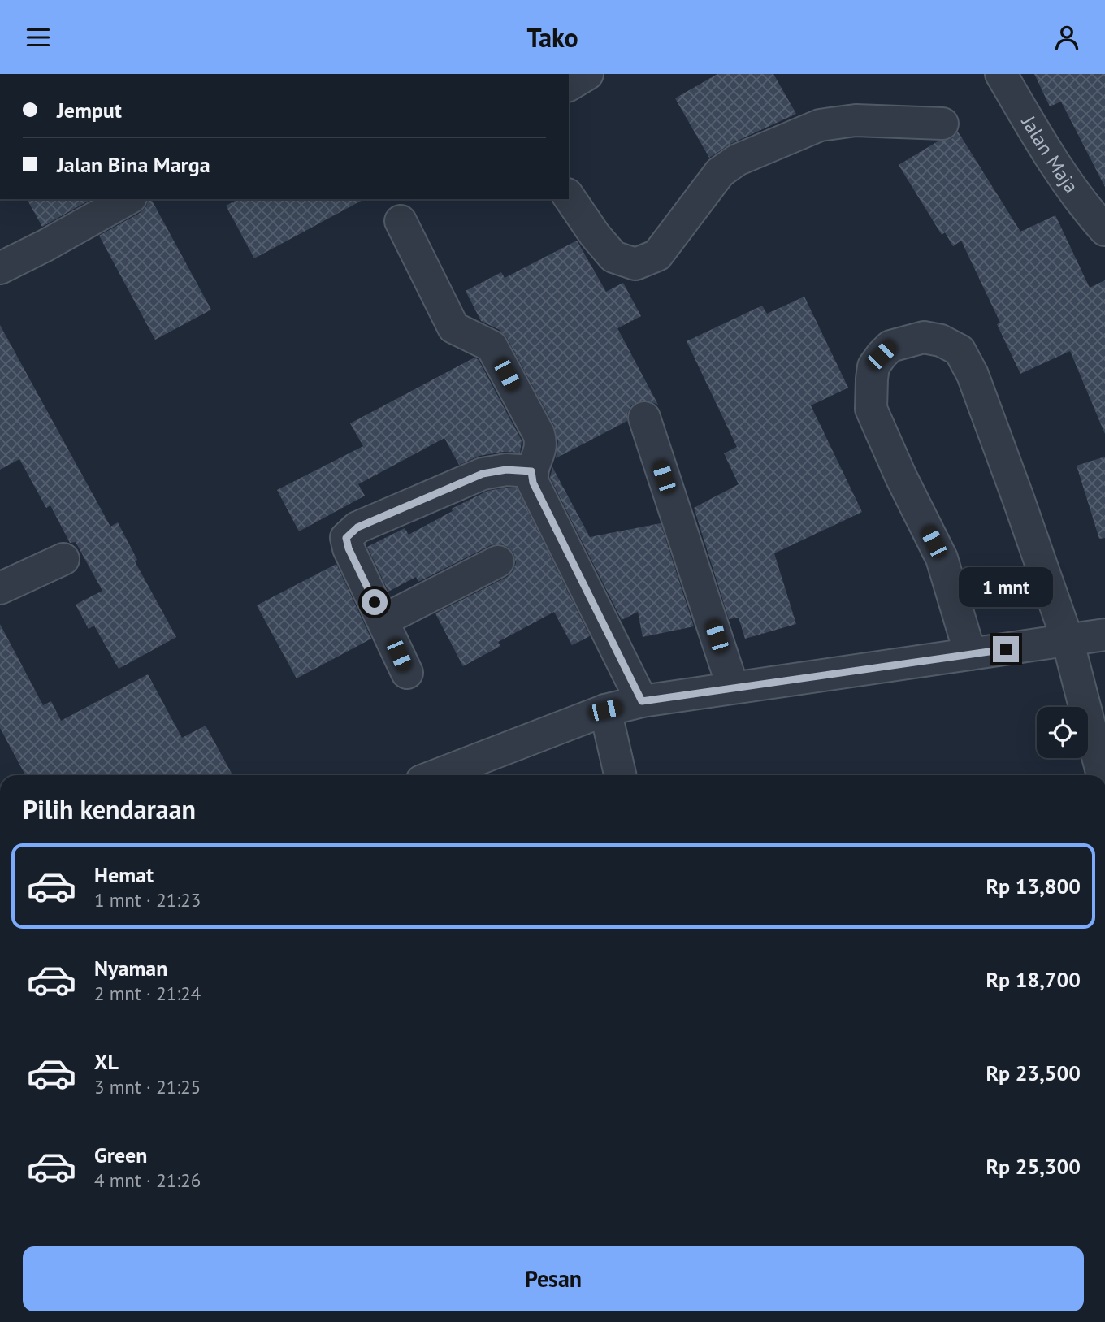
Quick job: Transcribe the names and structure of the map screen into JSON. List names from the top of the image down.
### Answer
{
  "streets": {
    "street": ["Jalan Maja"]
  },
  "page": {
    "header": "Tako",
    "banner": ["Jemput", "Jalan Bina Marga"],
    "bubble": "1 mnt",
    "heading": "Pilih kendaraan",
    "list": [
      {
        "name": "Hemat",
        "note": "1 mnt · 21:23",
        "value": "Rp 13,800"
      },
      {
        "name": "Nyaman",
        "note": "2 mnt · 21:24",
        "value": "Rp 18,700"
      },
      {
        "name": "XL",
        "note": "3 mnt · 21:25",
        "value": "Rp 23,500"
      },
      {
        "name": "Green",
        "note": "4 mnt · 21:26",
        "value": "Rp 25,300"
      }
    ],
    "buttons": "Pesan"
  }
}
